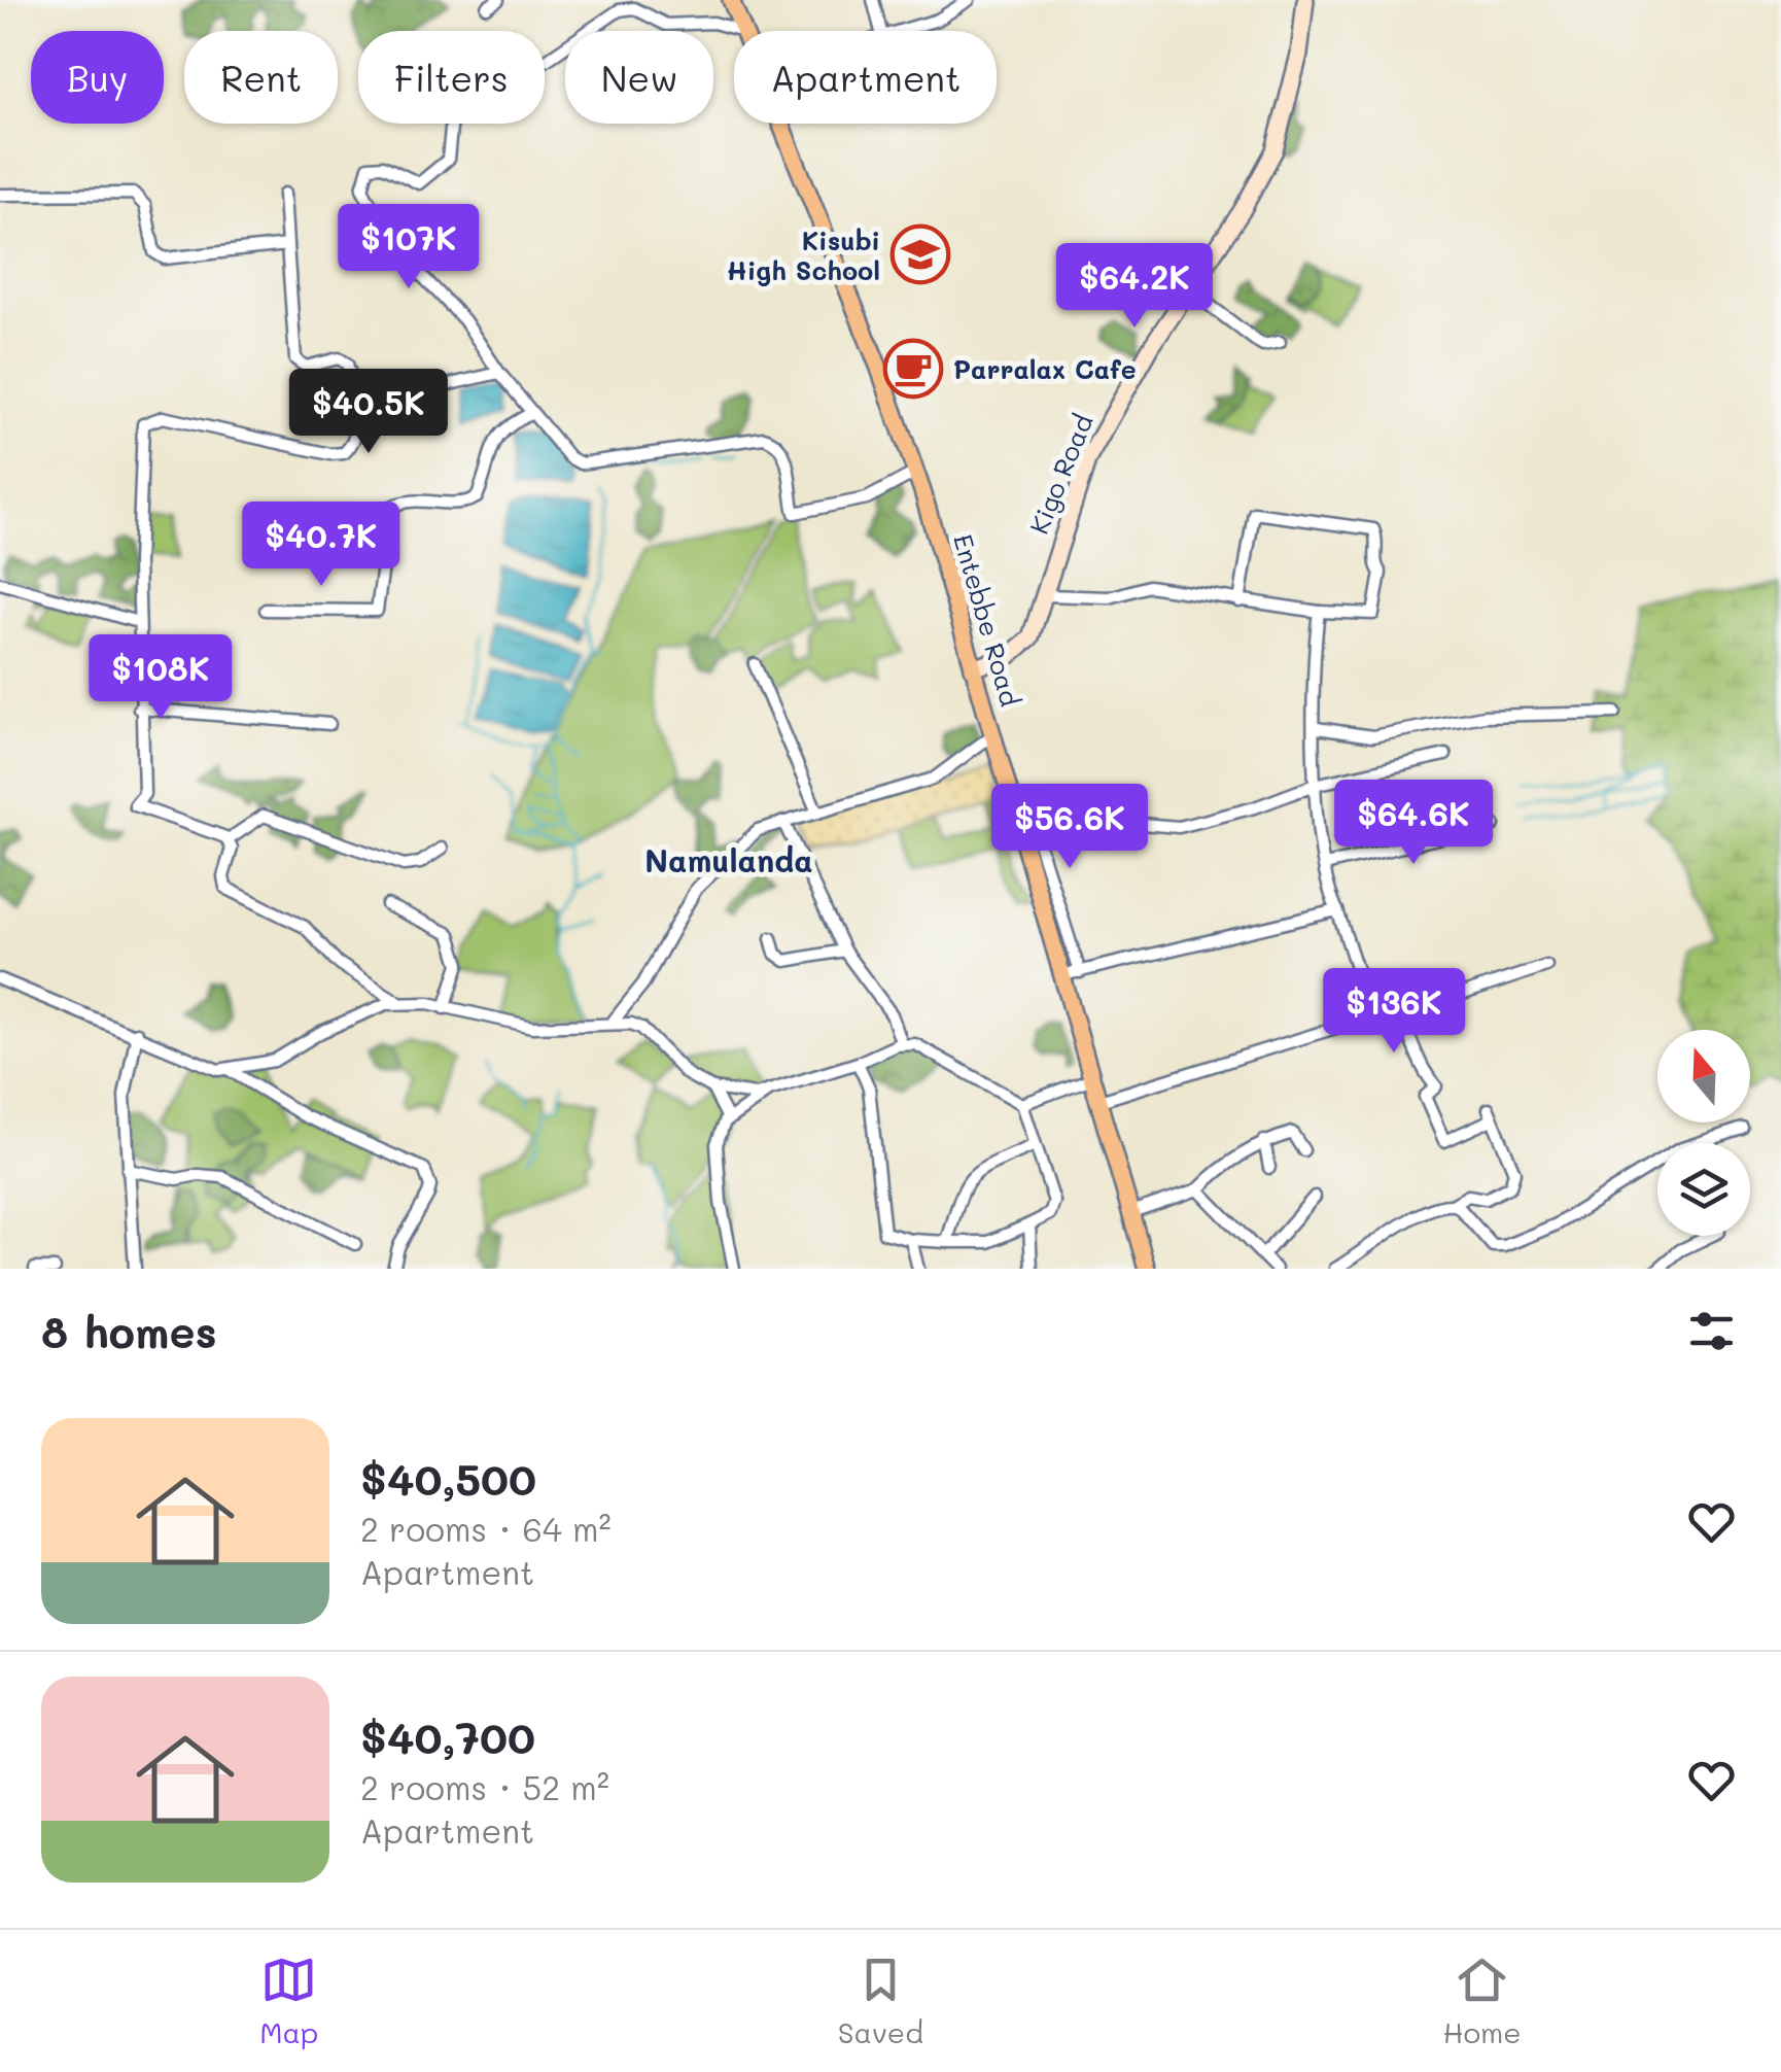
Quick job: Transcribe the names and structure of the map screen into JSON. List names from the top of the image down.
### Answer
{
  "streets": {
    "main road": ["Entebbe Road"],
    "street": ["Kigo Road"]
  },
  "crossings": [
    ["Kigo Road", "Entebbe Road"]
  ],
  "districts": ["Namulanda"],
  "places": {
    "school or university": ["Kisubi High School"],
    "cafe": ["Parralax Cafe"]
  },
  "north": "top",
  "page": {
    "chip": [
      "Buy",
      "Rent",
      "Filters",
      "New",
      "Apartment"
    ],
    "price": [
      "$107K",
      "$64.2K",
      "$40.5K",
      "$40.7K",
      "$108K",
      "$64.6K",
      "$56.6K",
      "$136K"
    ],
    "heading": "8 homes",
    "list": [
      {
        "name": "$40,500",
        "note": "2 rooms · 64 m² · Apartment"
      },
      {
        "name": "$40,700",
        "note": "2 rooms · 52 m² · Apartment"
      }
    ],
    "tabs": ["Map", "Saved", "Home"]
  }
}
